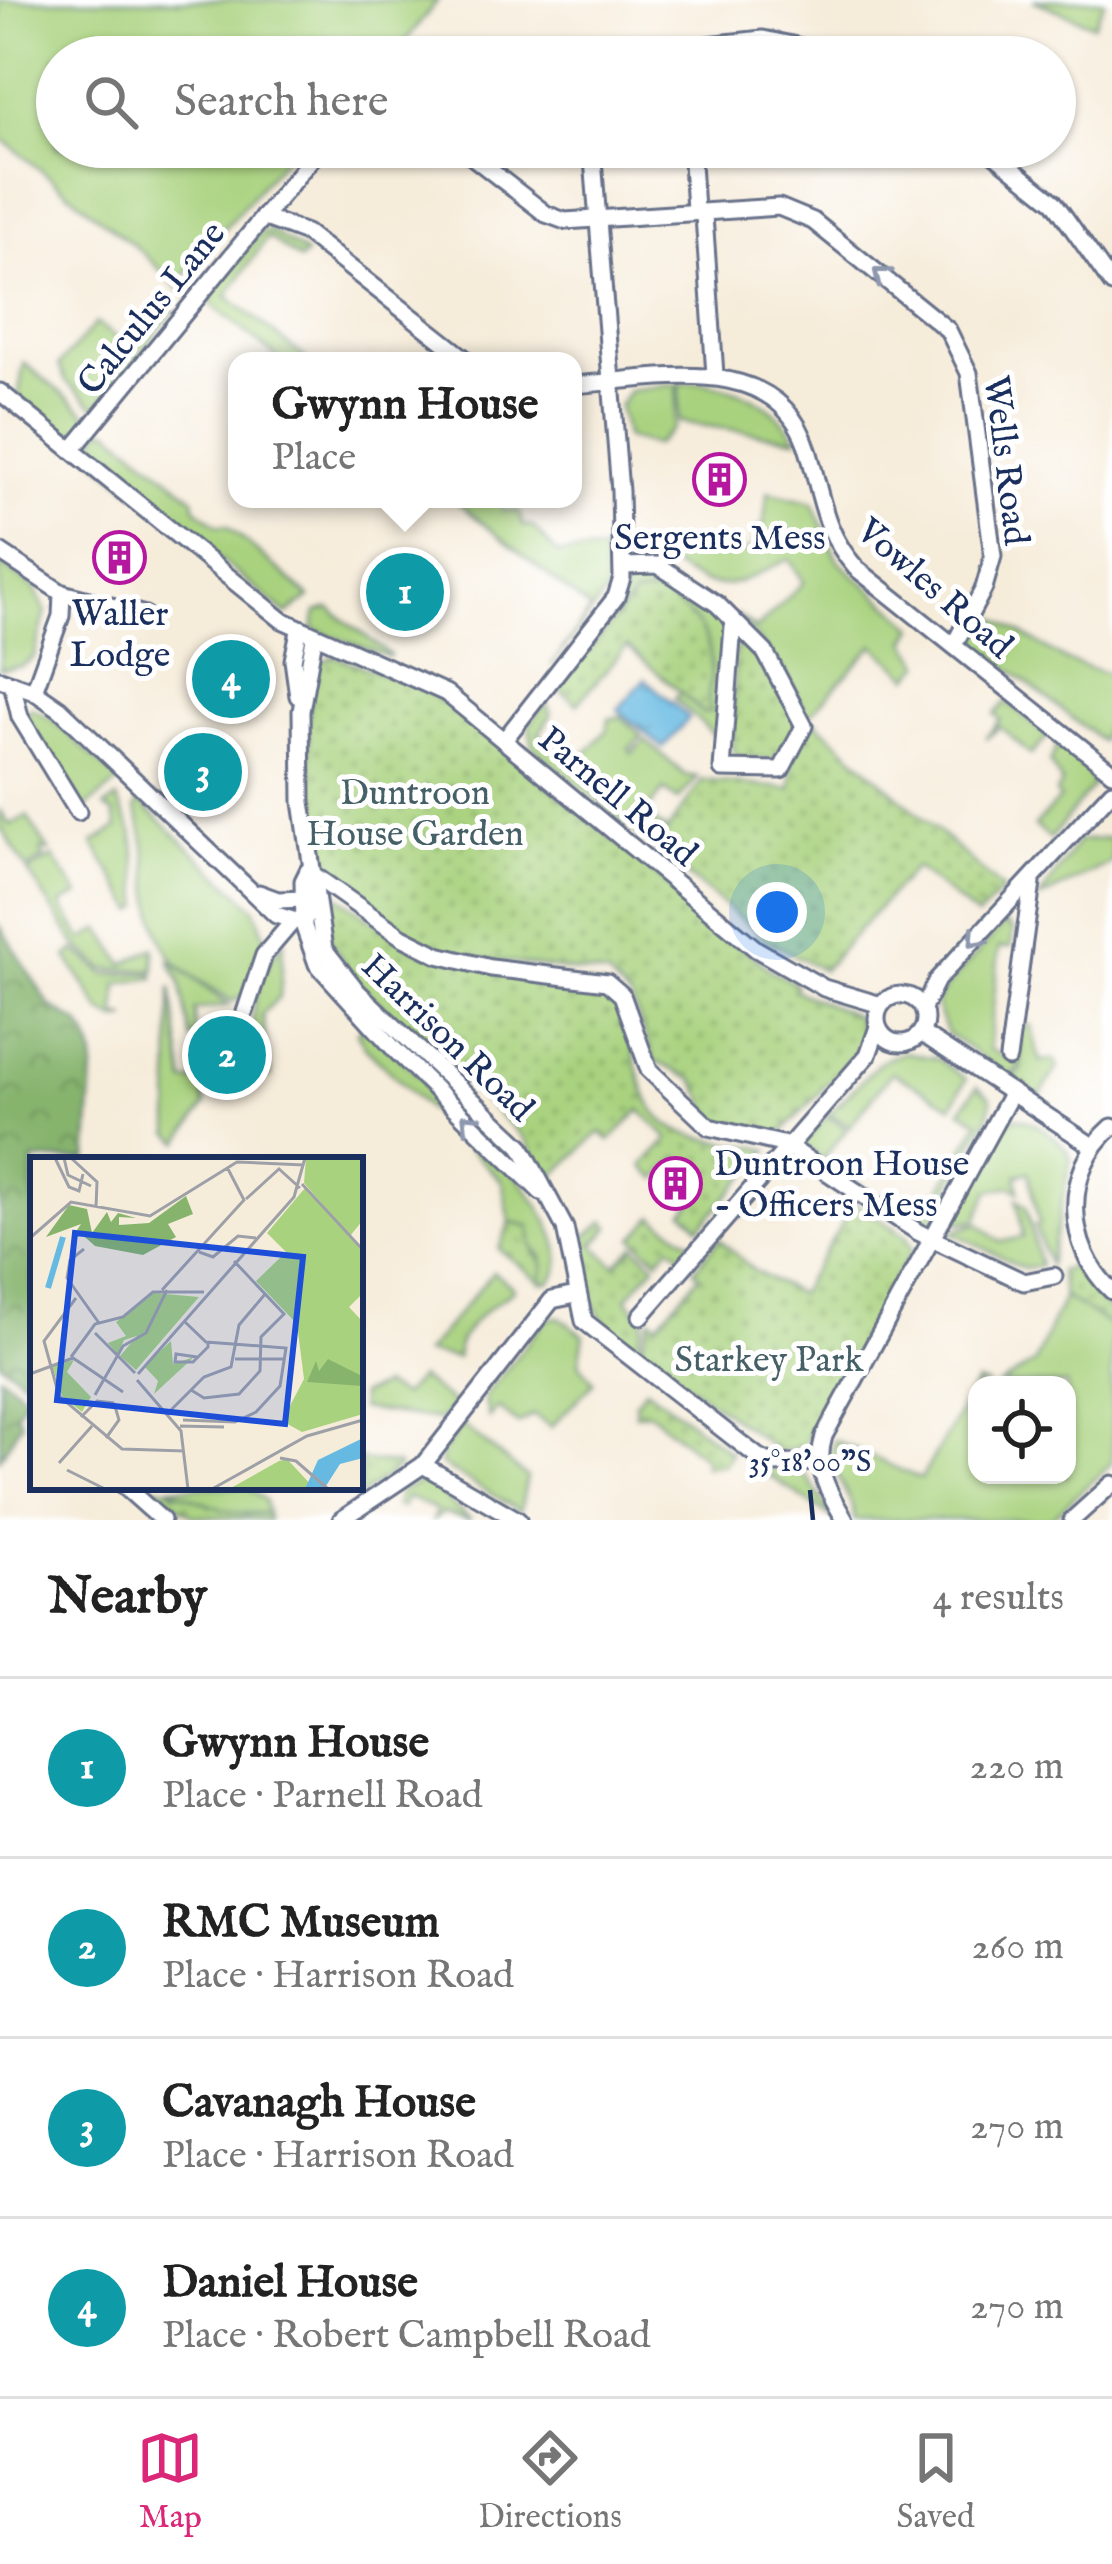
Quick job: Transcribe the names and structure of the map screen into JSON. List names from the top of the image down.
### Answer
{
  "streets": {
    "street": [
      "Calculus Lane",
      "Wells Road",
      "Vowles Road",
      "Parnell Road",
      "Harrison Road"
    ]
  },
  "crossings": [
    ["Calculus Lane", "Parnell Road"],
    ["Wells Road", "Vowles Road"]
  ],
  "one_way": ["Wells Road"],
  "parks": ["Duntroon House Garden", "Starkey Park"],
  "places": {
    "building": ["Sergents Mess", "Waller Lodge", "Duntroon House - Officers Mess"]
  },
  "page": {
    "search": "Search here",
    "popup": ["Gwynn House", "Place"],
    "pins": [
      "1",
      "4",
      "3",
      "2"
    ],
    "heading": ["Nearby", "4 results"],
    "list": [
      {
        "mark": "1",
        "name": "Gwynn House",
        "note": "Place · Parnell Road",
        "value": "220 m"
      },
      {
        "mark": "2",
        "name": "RMC Museum",
        "note": "Place · Harrison Road",
        "value": "260 m"
      },
      {
        "mark": "3",
        "name": "Cavanagh House",
        "note": "Place · Harrison Road",
        "value": "270 m"
      },
      {
        "mark": "4",
        "name": "Daniel House",
        "note": "Place · Robert Campbell Road",
        "value": "270 m"
      }
    ],
    "nav": ["Map", "Directions", "Saved"]
  },
  "coordinates": ["35°18'00\"S"]
}
